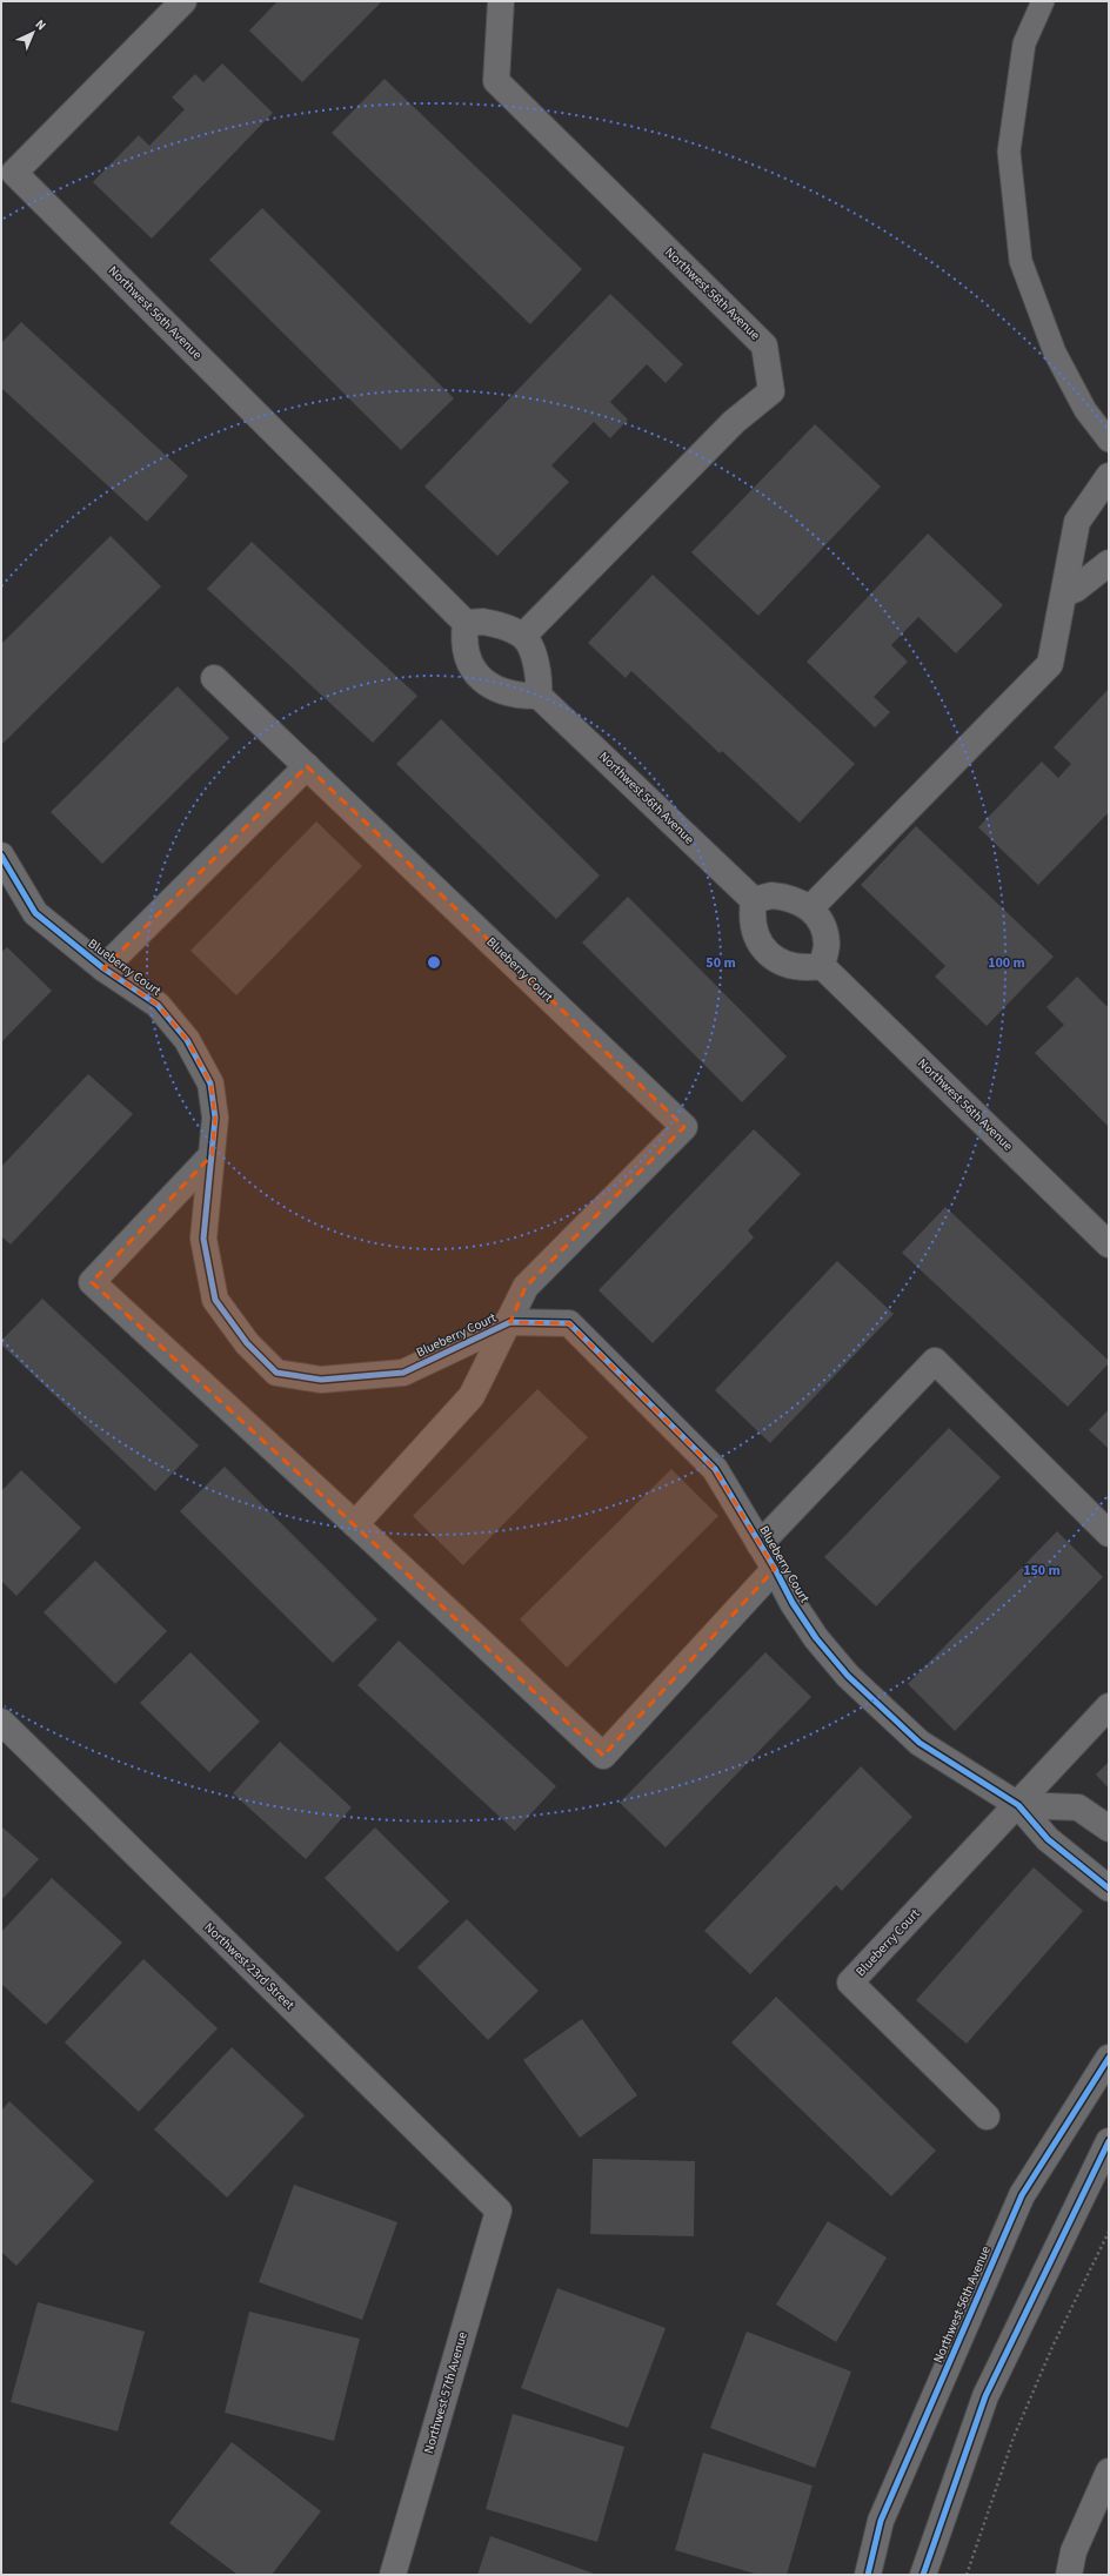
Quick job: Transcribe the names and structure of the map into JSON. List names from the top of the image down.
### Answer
{
  "streets": {
    "street": [
      "Northwest 56th Avenue",
      "Blueberry Court",
      "Northwest 23rd Street",
      "Northwest 57th Avenue"
    ]
  },
  "crossings": [
    ["Northwest 23rd Street", "Northwest 57th Avenue"]
  ],
  "north": "top right",
  "rings": ["50 m", "100 m", "150 m"]
}
